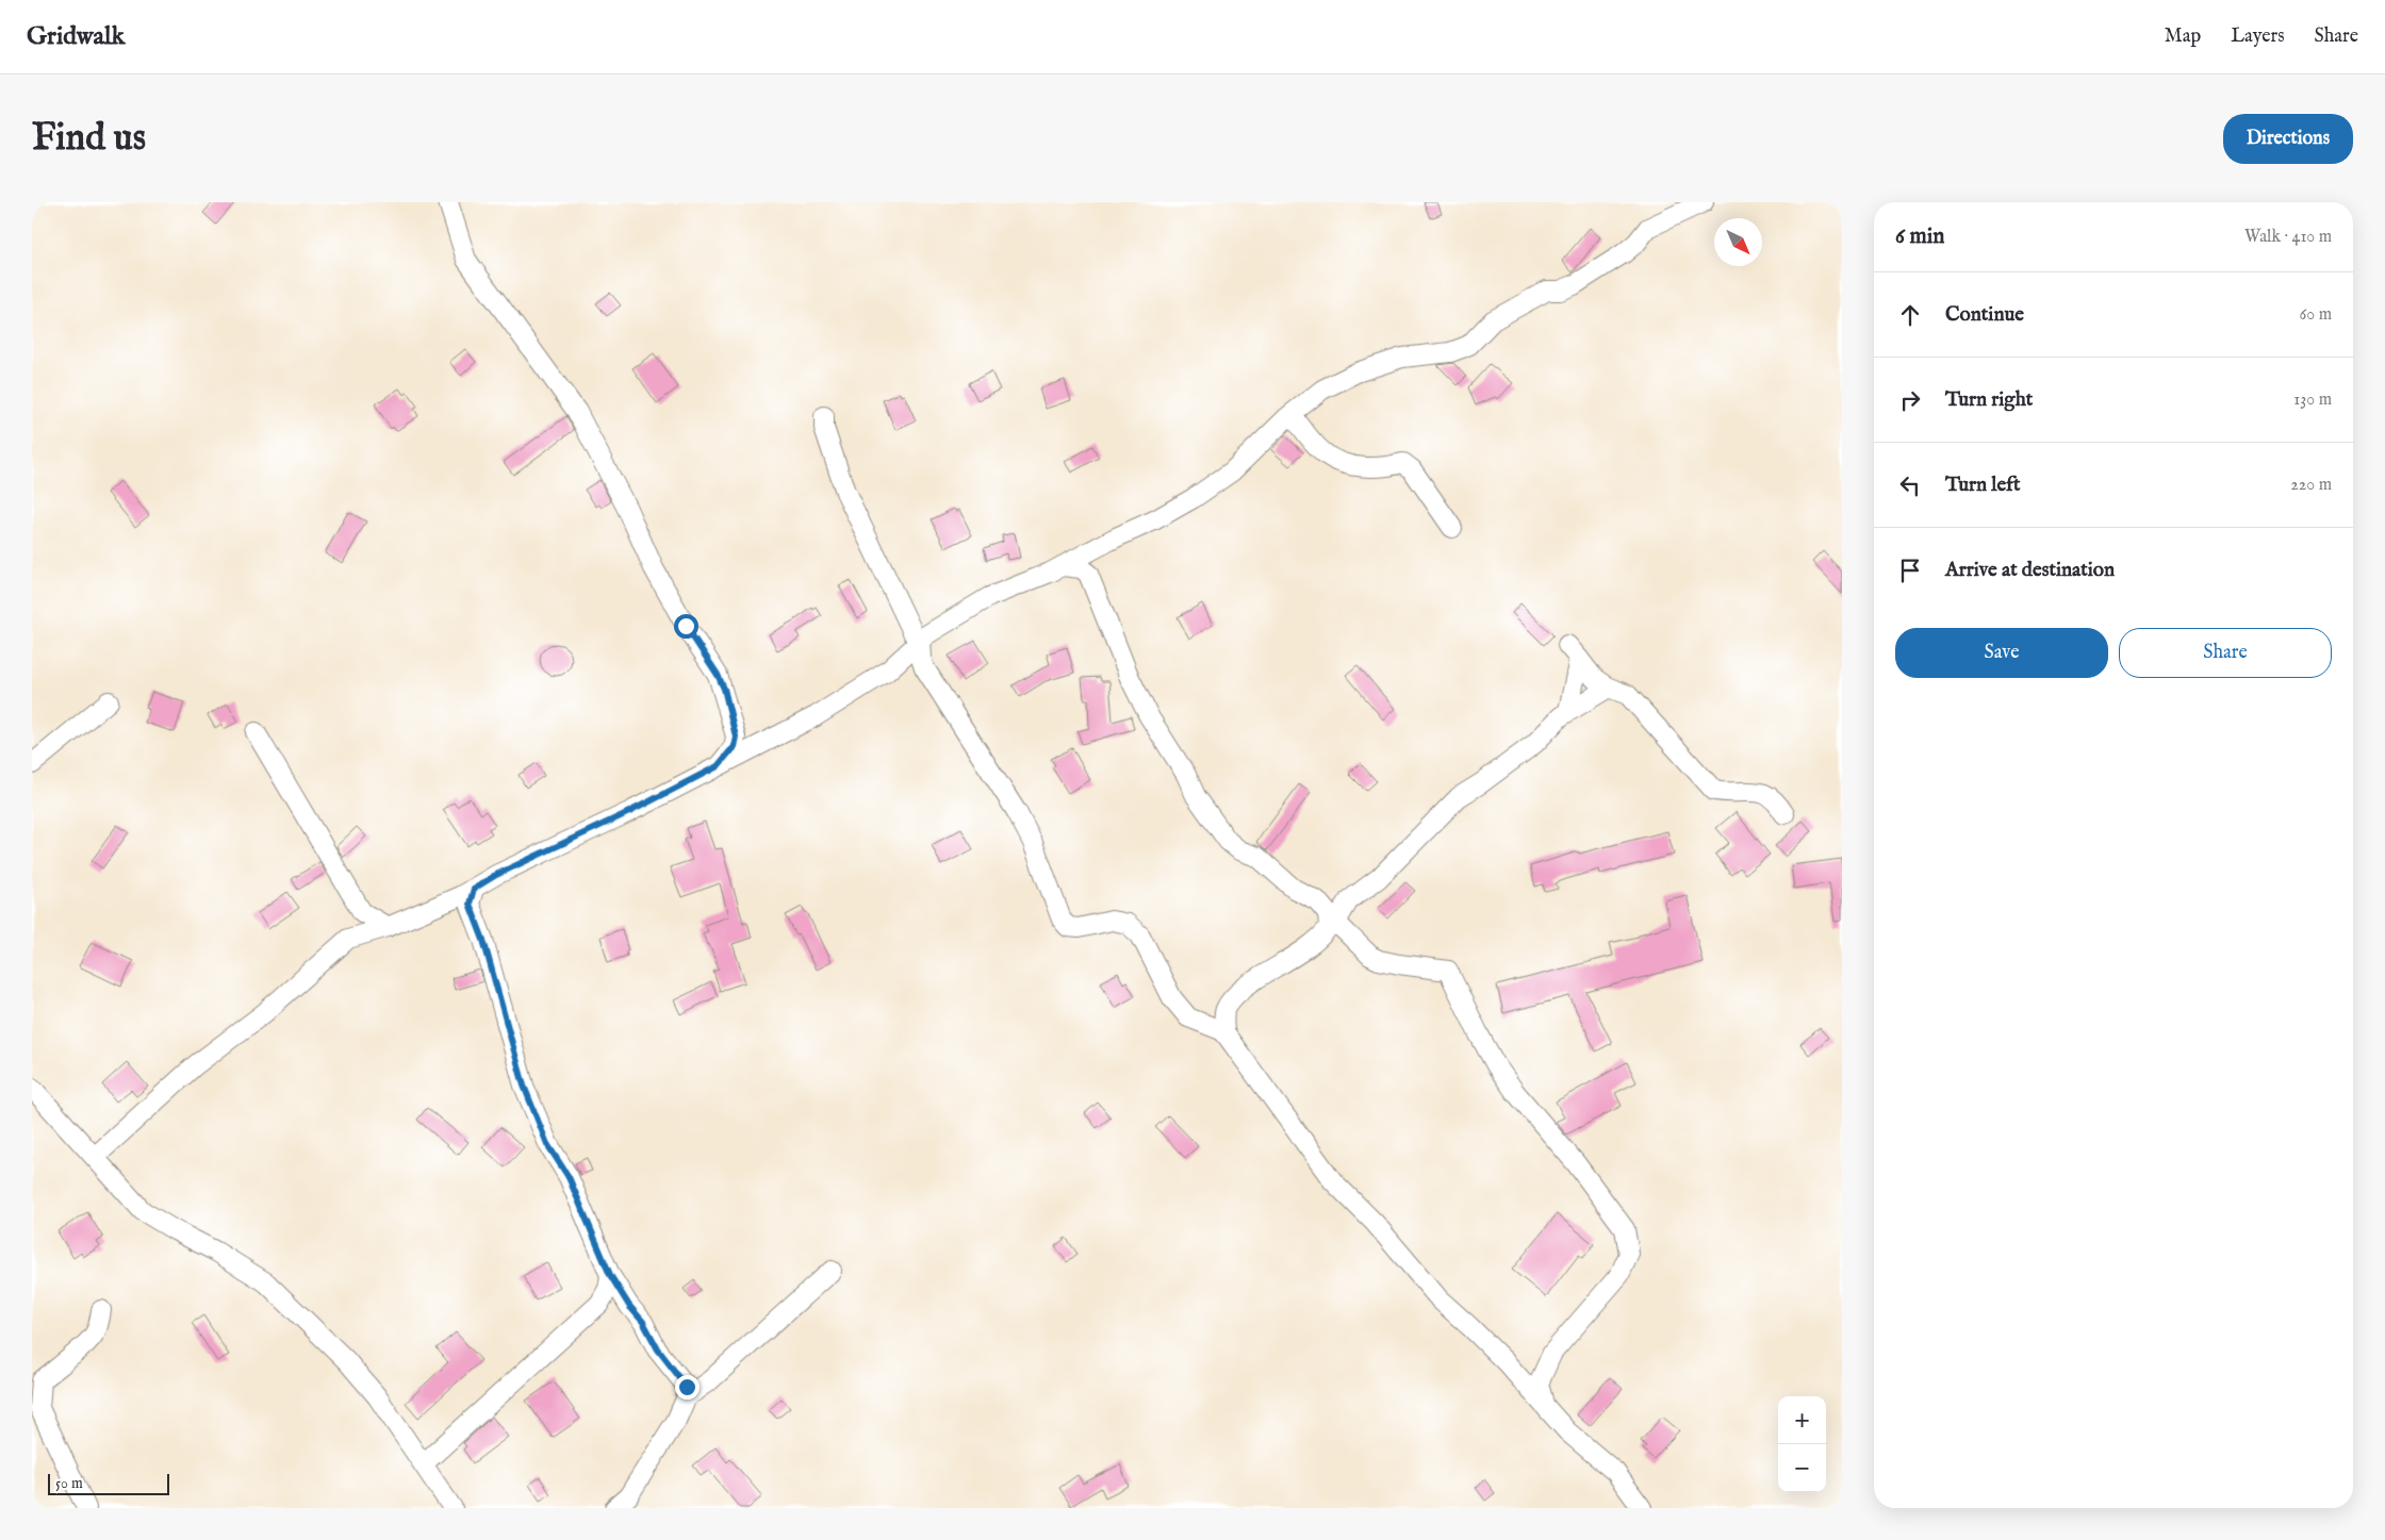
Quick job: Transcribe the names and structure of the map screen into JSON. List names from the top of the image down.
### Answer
{
  "scale_bar": "50 m",
  "north": "bottom right",
  "page": {
    "header": "Gridwalk",
    "nav": ["Map", "Layers", "Share"],
    "buttons": [
      "Directions",
      ["Save", "Share"]
    ],
    "title": "Find us",
    "heading": ["6 min", "Walk · 410 m"],
    "list": [
      ["Continue", "60 m"],
      ["Turn right", "130 m"],
      ["Turn left", "220 m"],
      "Arrive at destination"
    ],
    "map_buttons": ["+", "−"],
    "scale": "50 m"
  }
}
